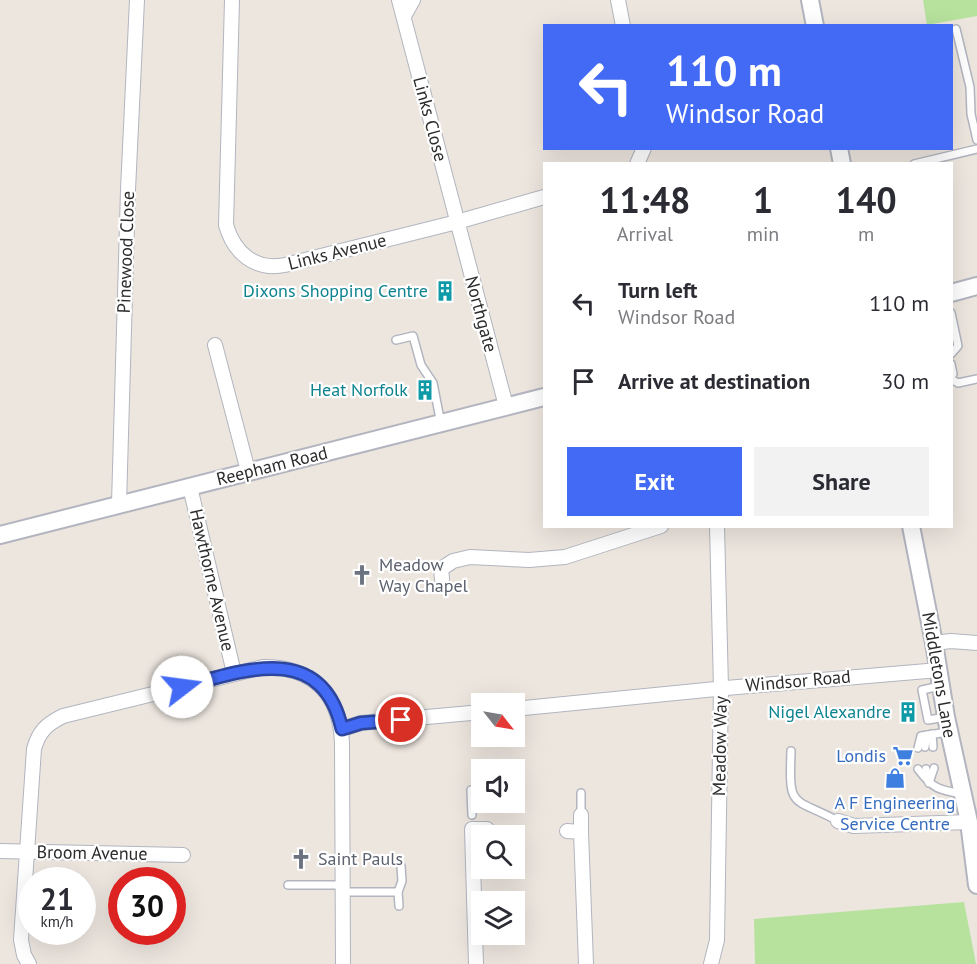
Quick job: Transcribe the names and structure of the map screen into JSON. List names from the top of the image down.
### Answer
{
  "streets": {
    "street": [
      "Links Close",
      "Pinewood Close",
      "Links Avenue",
      "Northgate",
      "Reepham Road",
      "Hawthorne Avenue",
      "Middletons Lane",
      "Windsor Road",
      "Meadow Way",
      "Broom Avenue"
    ]
  },
  "crossings": [
    ["Links Close", "Links Avenue"],
    ["Links Close", "Northgate"],
    ["Pinewood Close", "Reepham Road"],
    ["Links Avenue", "Northgate"],
    ["Northgate", "Reepham Road"],
    ["Reepham Road", "Hawthorne Avenue"],
    ["Hawthorne Avenue", "Broom Avenue"],
    ["Middletons Lane", "Windsor Road"],
    ["Windsor Road", "Meadow Way"]
  ],
  "places": {
    "building": ["Dixons Shopping Centre", "Heat Norfolk", "Nigel Alexandre"],
    "church": ["Meadow Way Chapel", "Saint Pauls"],
    "supermarket": ["Londis"],
    "shop": ["A F Engineering Service Centre"]
  },
  "north": "bottom right",
  "page": {
    "turn": ["110 m", "Windsor Road"],
    "eta": [
      "11:48",
      "Arrival",
      "1",
      "min",
      "140",
      "m"
    ],
    "list": [
      {
        "name": "Turn left",
        "note": "Windsor Road",
        "value": "110 m"
      },
      {
        "name": "Arrive at destination",
        "value": "30 m"
      }
    ],
    "buttons": ["Exit", "Share"],
    "speed": "21 km/h",
    "limit": "30"
  }
}
